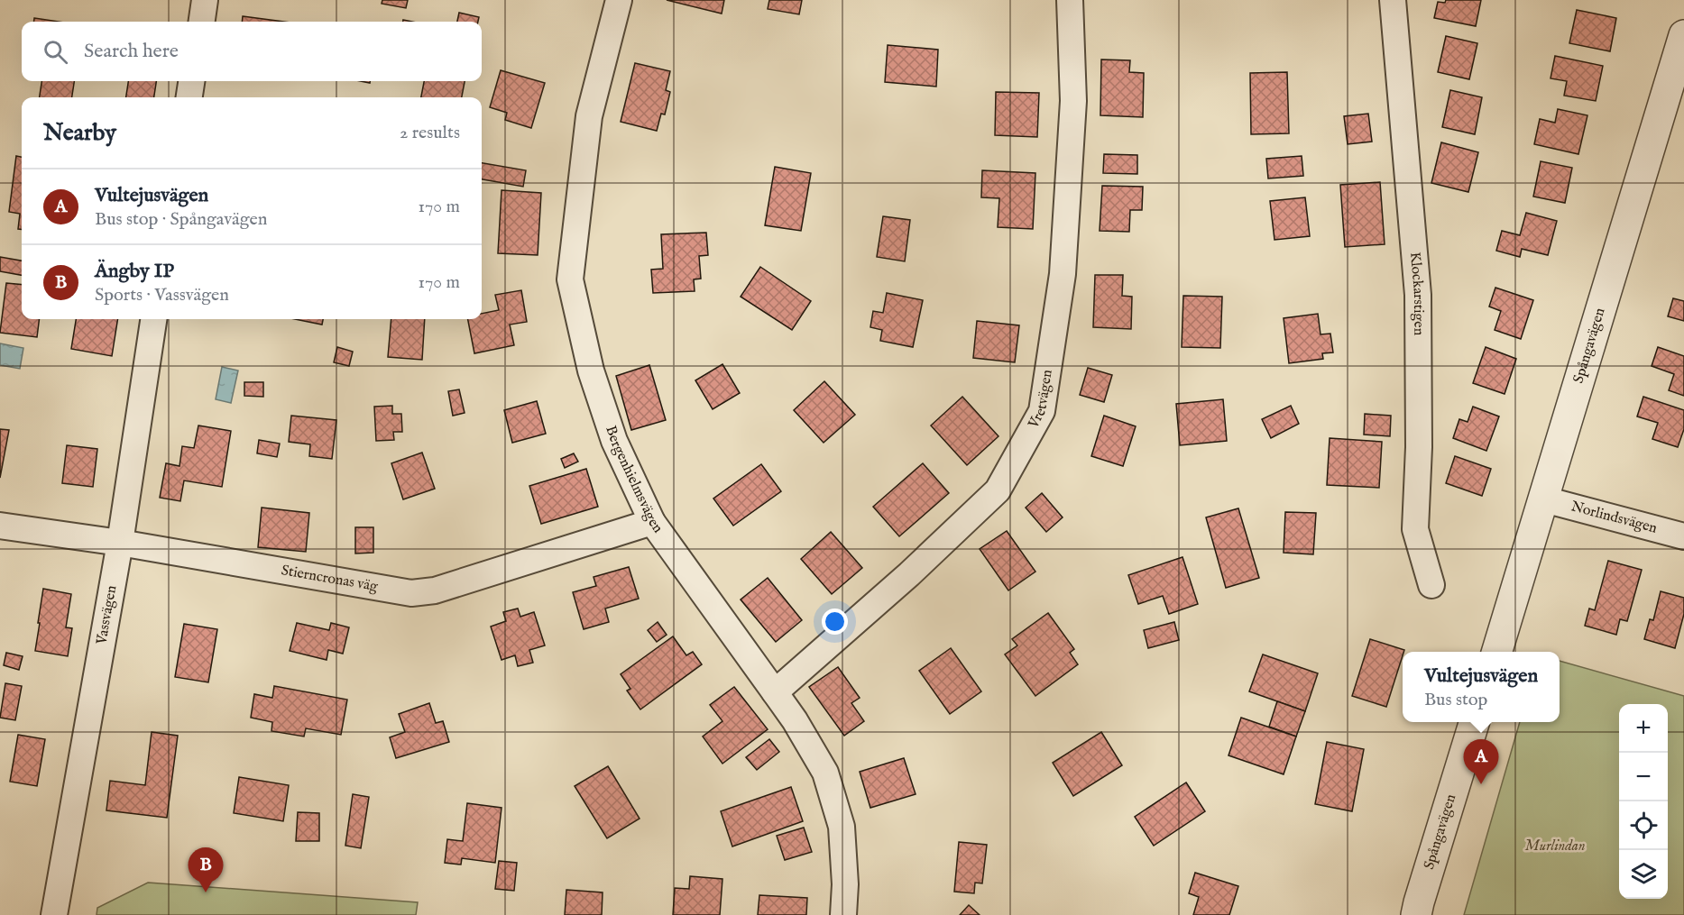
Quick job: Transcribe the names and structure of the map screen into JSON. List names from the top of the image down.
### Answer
{
  "streets": {
    "street": [
      "Klockarstigen",
      "Spångavägen",
      "Vretvägen",
      "Bergenhielmsvägen",
      "Norlindsvägen",
      "Stierncronas väg",
      "Vassvägen"
    ]
  },
  "crossings": [
    ["Spångavägen", "Norlindsvägen"],
    ["Vretvägen", "Bergenhielmsvägen"],
    ["Bergenhielmsvägen", "Stierncronas väg"],
    ["Stierncronas väg", "Vassvägen"]
  ],
  "parks": ["Murlindan"],
  "page": {
    "search": "Search here",
    "heading": ["Nearby", "2 results"],
    "list": [
      {
        "mark": "A",
        "name": "Vultejusvägen",
        "note": "Bus stop · Spångavägen",
        "value": "170 m"
      },
      {
        "mark": "B",
        "name": "Ängby IP",
        "note": "Sports · Vassvägen",
        "value": "170 m"
      }
    ],
    "popup": ["Vultejusvägen", "Bus stop"],
    "map_buttons": ["+", "−"],
    "pins": ["A", "B"]
  }
}
